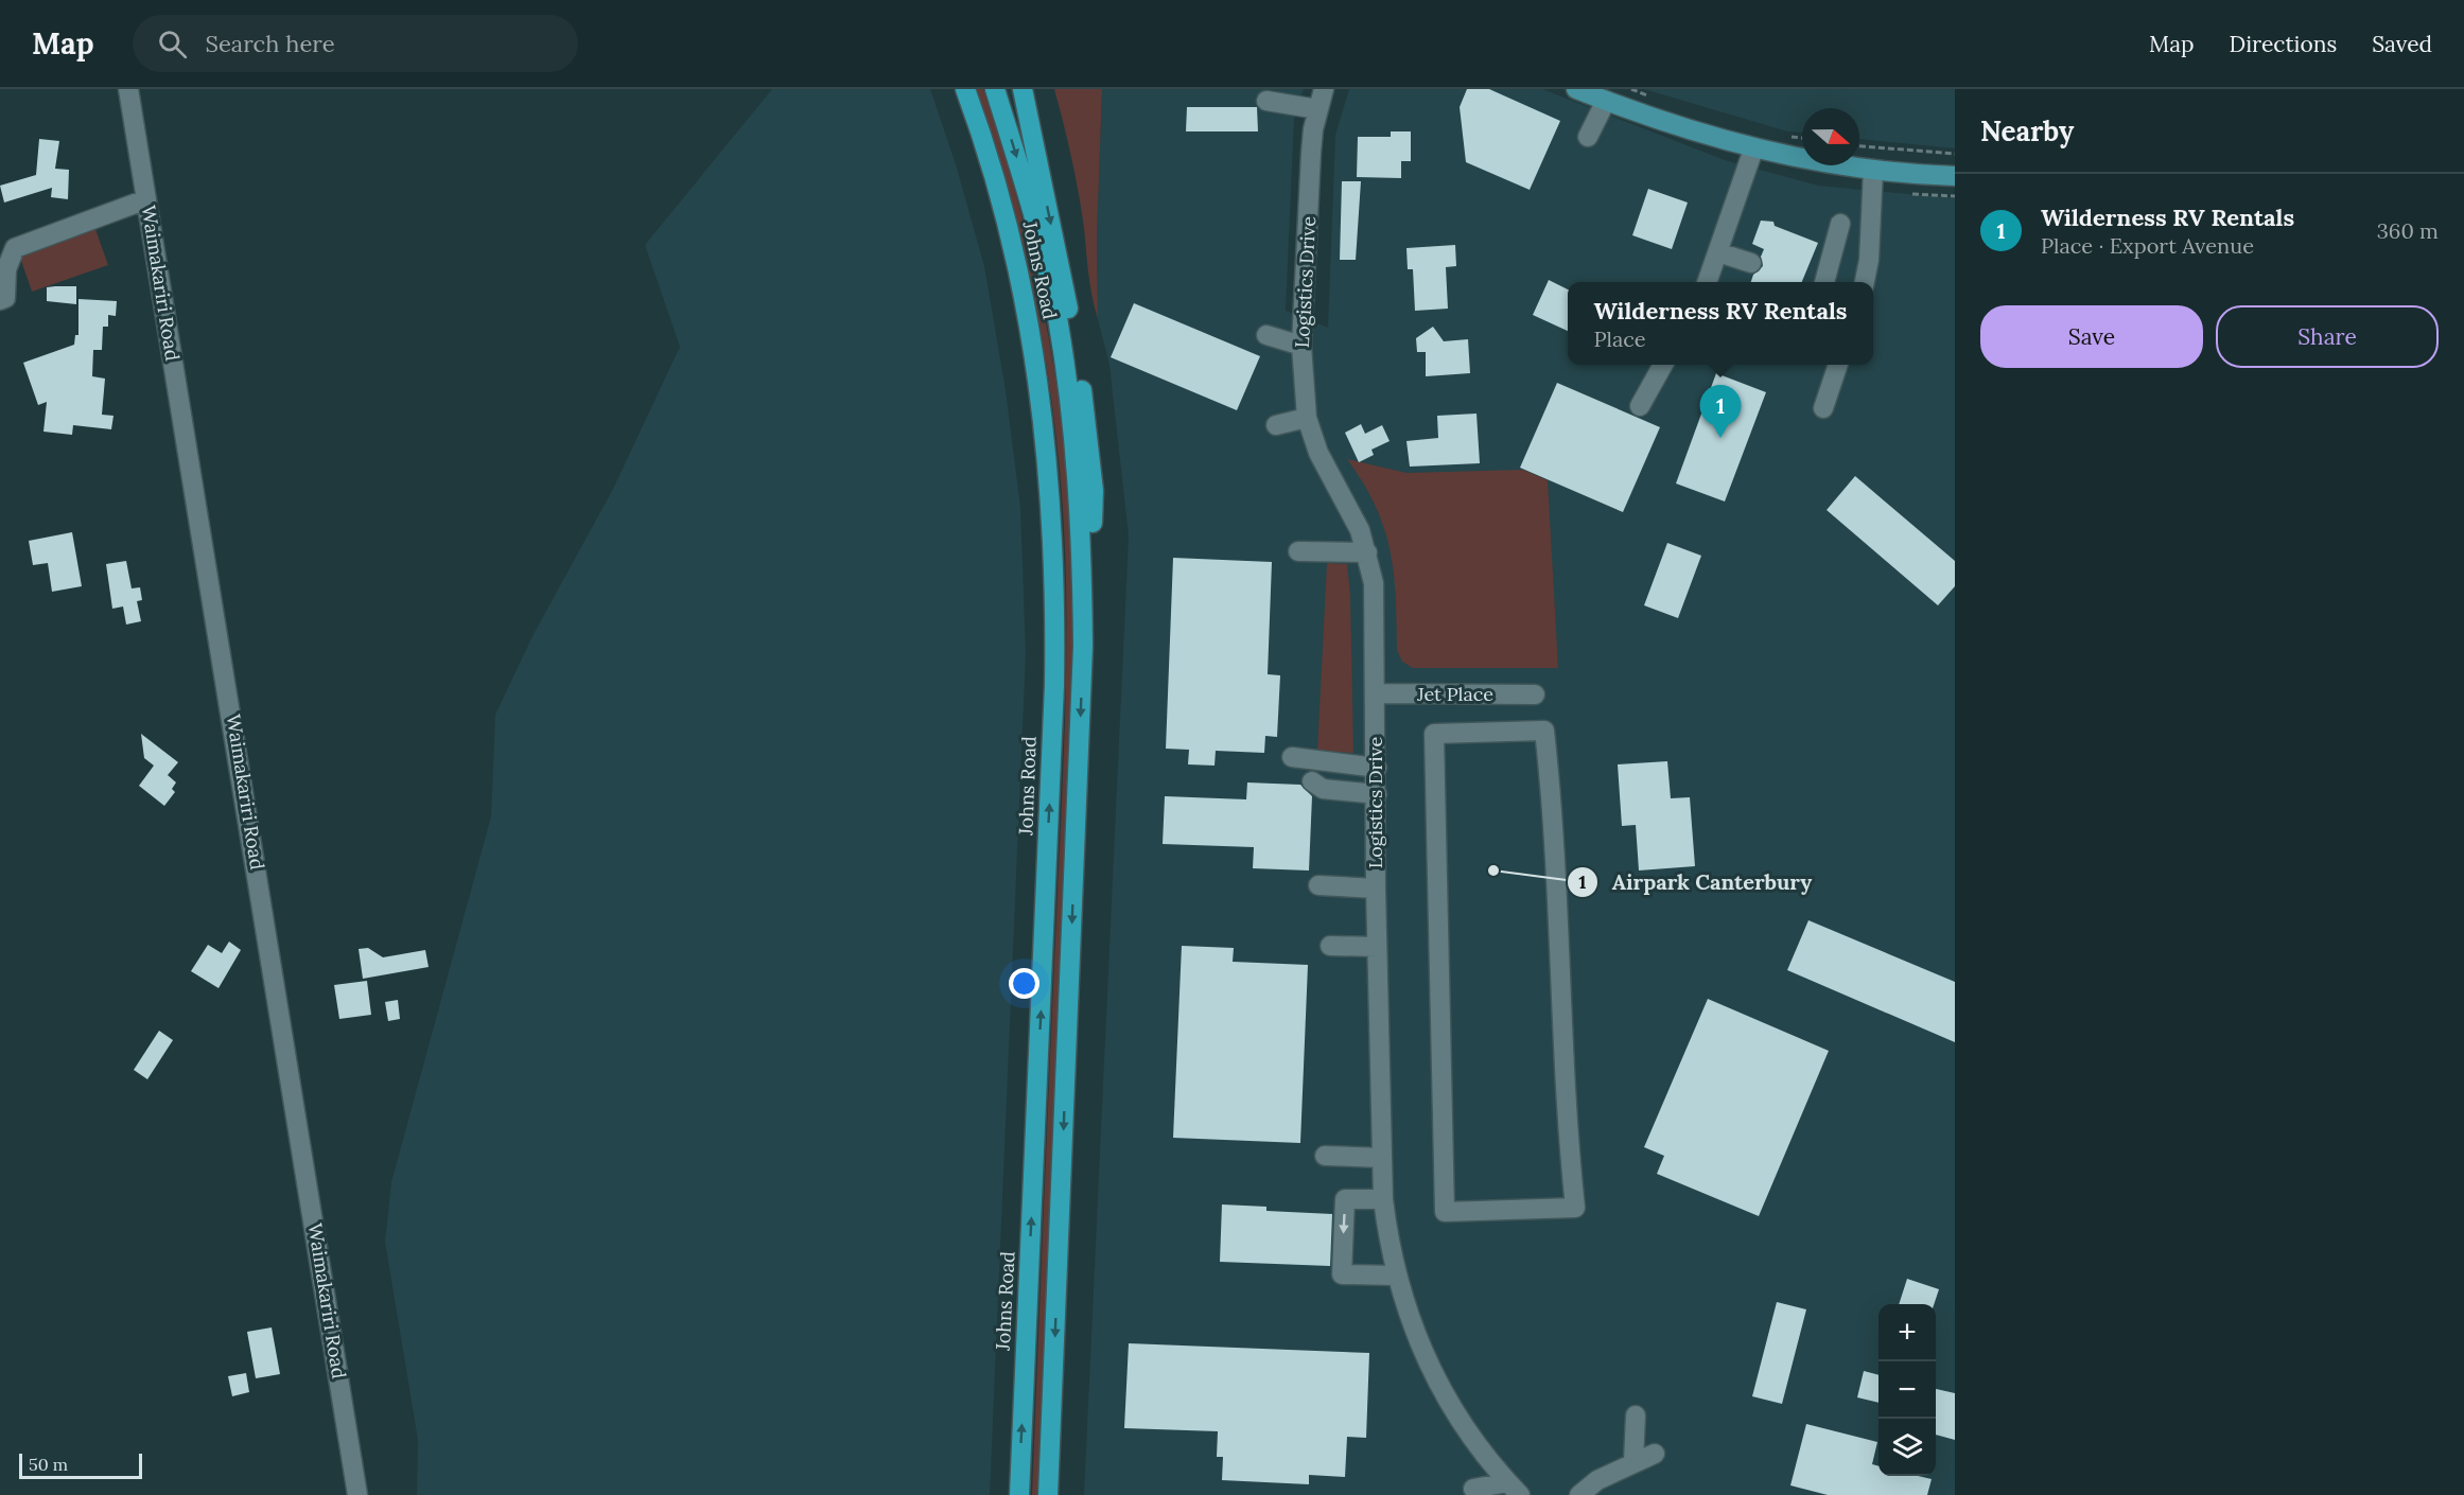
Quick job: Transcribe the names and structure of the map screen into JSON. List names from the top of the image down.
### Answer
{
  "streets": {
    "highway": ["Johns Road"],
    "street": ["Logistics Drive", "Waimakariri Road", "Jet Place"]
  },
  "crossings": [
    ["Logistics Drive", "Jet Place"]
  ],
  "places": ["Airpark Canterbury"],
  "scale_bar": "50 m",
  "north": "right",
  "page": {
    "header": "Map",
    "search": "Search here",
    "nav": ["Map", "Directions", "Saved"],
    "heading": "Nearby",
    "list": [
      {
        "mark": "1",
        "name": "Wilderness RV Rentals",
        "note": "Place · Export Avenue",
        "value": "360 m"
      }
    ],
    "popup": ["Wilderness RV Rentals", "Place"],
    "buttons": ["Save", "Share"],
    "pins": "1",
    "map_buttons": ["+", "−"],
    "scale": "50 m"
  }
}
